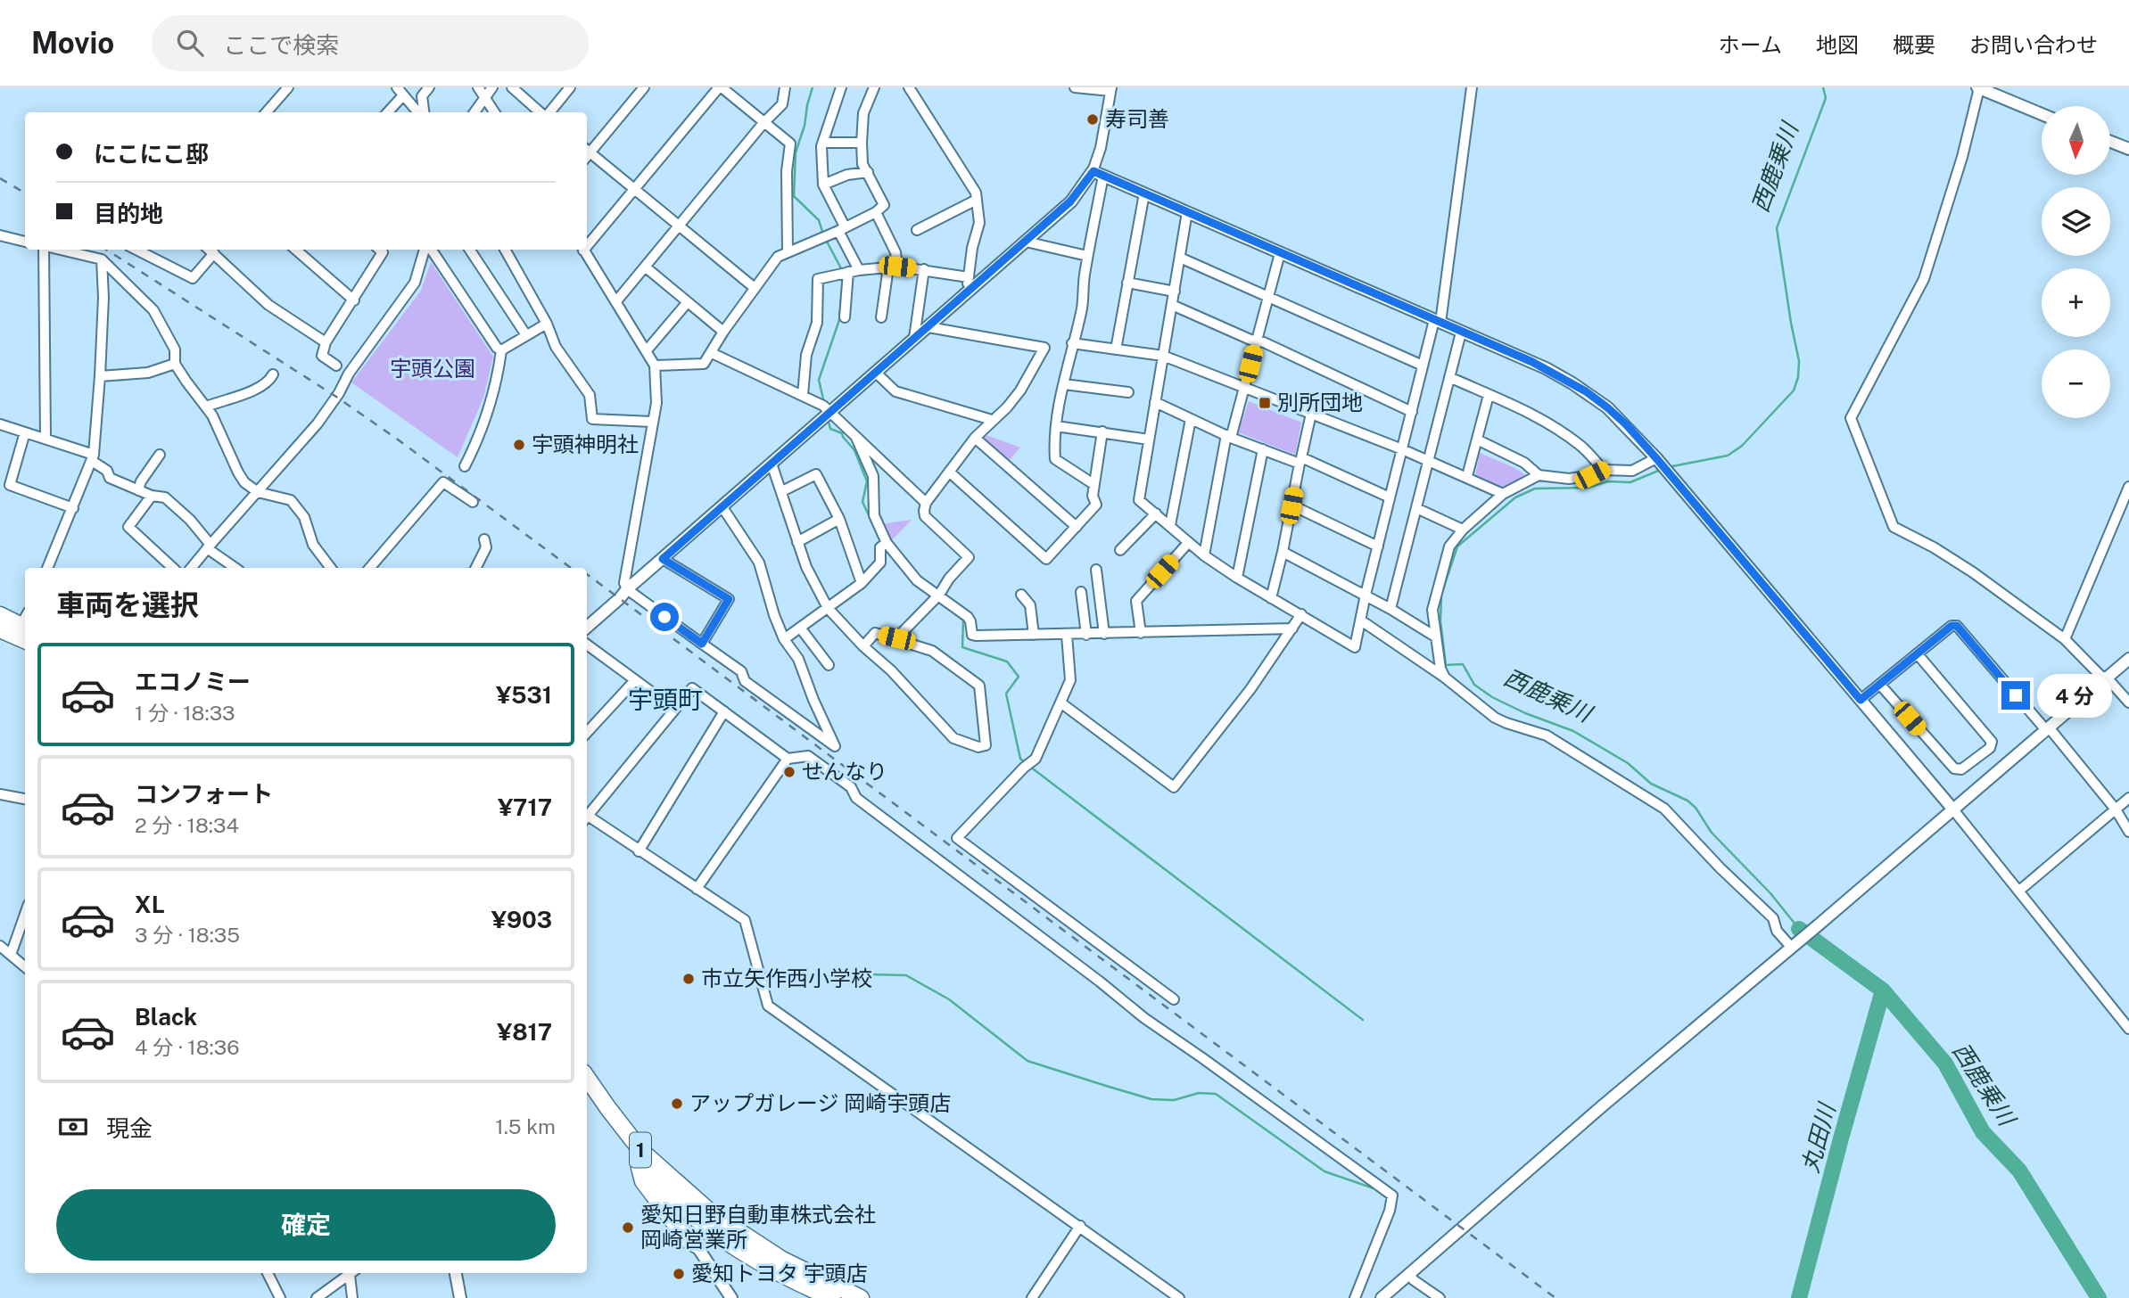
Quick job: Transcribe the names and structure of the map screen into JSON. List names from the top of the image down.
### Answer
{
  "streets": {
    "highway": ["1"]
  },
  "districts": ["宇頭町"],
  "water": ["西鹿乗川", "丸田川"],
  "parks": ["宇頭公園"],
  "places": {
    "other": [
      "寿司善",
      "宇頭神明社",
      "せんなり",
      "市立矢作西小学校",
      "アップガレージ 岡崎宇頭店",
      "愛知日野自動車株式会社 岡崎営業所",
      "愛知トヨタ 宇頭店"
    ],
    "transit": ["別所団地"]
  },
  "north": "bottom",
  "page": {
    "header": "Movio",
    "search": "ここで検索",
    "nav": [
      "ホーム",
      "地図",
      "概要",
      "お問い合わせ"
    ],
    "map_buttons": ["+", "−"],
    "banner": ["にこにこ邸", "目的地"],
    "heading": "車両を選択",
    "list": [
      {
        "name": "エコノミー",
        "note": "1 分 · 18:33",
        "value": "¥531"
      },
      {
        "name": "コンフォート",
        "note": "2 分 · 18:34",
        "value": "¥717"
      },
      {
        "name": "XL",
        "note": "3 分 · 18:35",
        "value": "¥903"
      },
      {
        "name": "Black",
        "note": "4 分 · 18:36",
        "value": "¥817"
      }
    ],
    "bubble": "4 分",
    "pay": ["現金", "1.5 km"],
    "buttons": "確定"
  }
}
